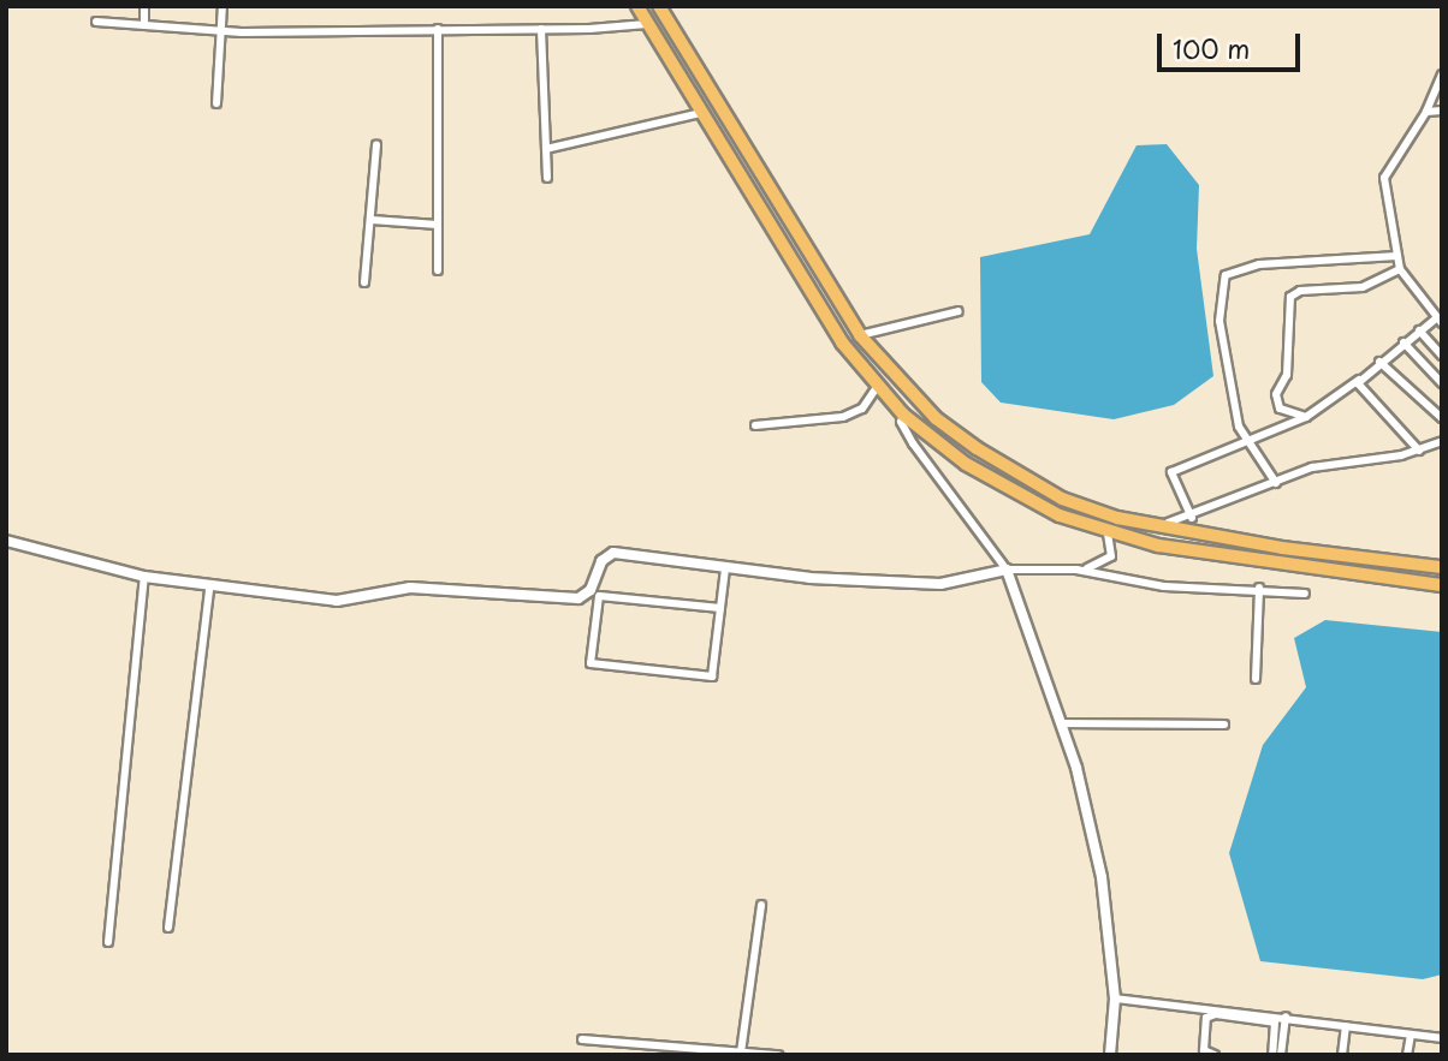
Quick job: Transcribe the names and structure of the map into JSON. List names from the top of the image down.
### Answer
{
  "scale_bar": "100 m"
}
